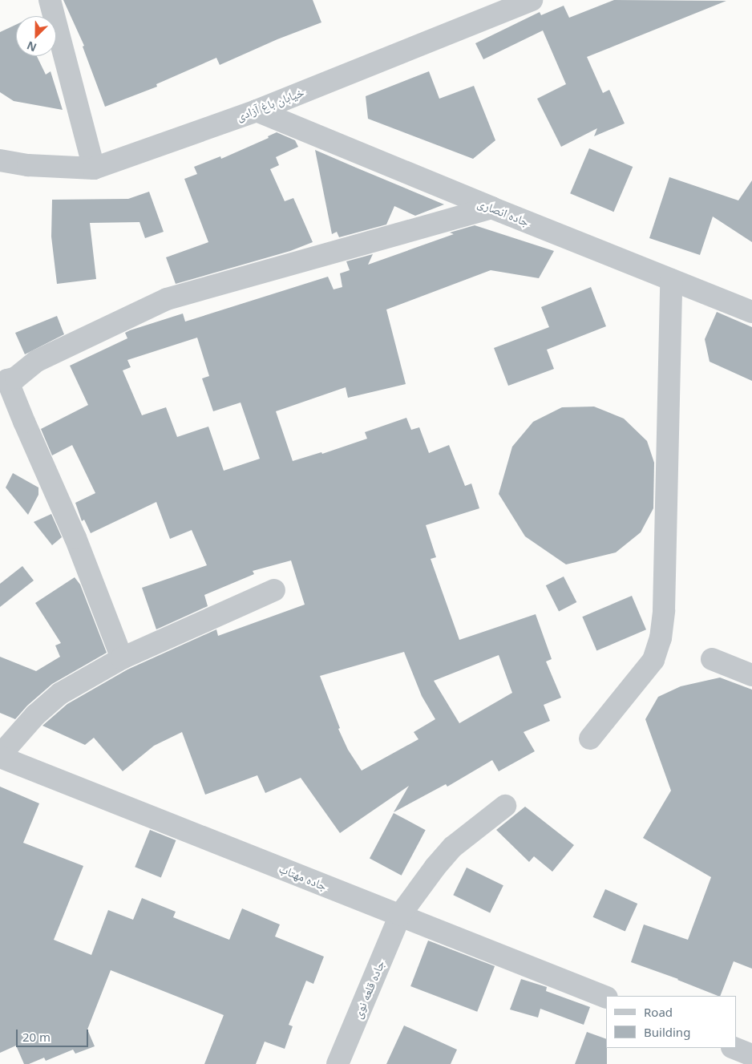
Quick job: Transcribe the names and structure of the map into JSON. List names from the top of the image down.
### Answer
{
  "streets": {
    "street": [
      "خیابان باغ آزادی",
      "جاده انصاری",
      "جاده مهتاب",
      "جاده قلعه نوی"
    ]
  },
  "crossings": [
    ["خیابان باغ آزادی", "جاده انصاری"],
    ["جاده مهتاب", "جاده قلعه نوی"]
  ],
  "legend": ["Road", "Building"],
  "scale_bar": "20 m",
  "north": "bottom left"
}
